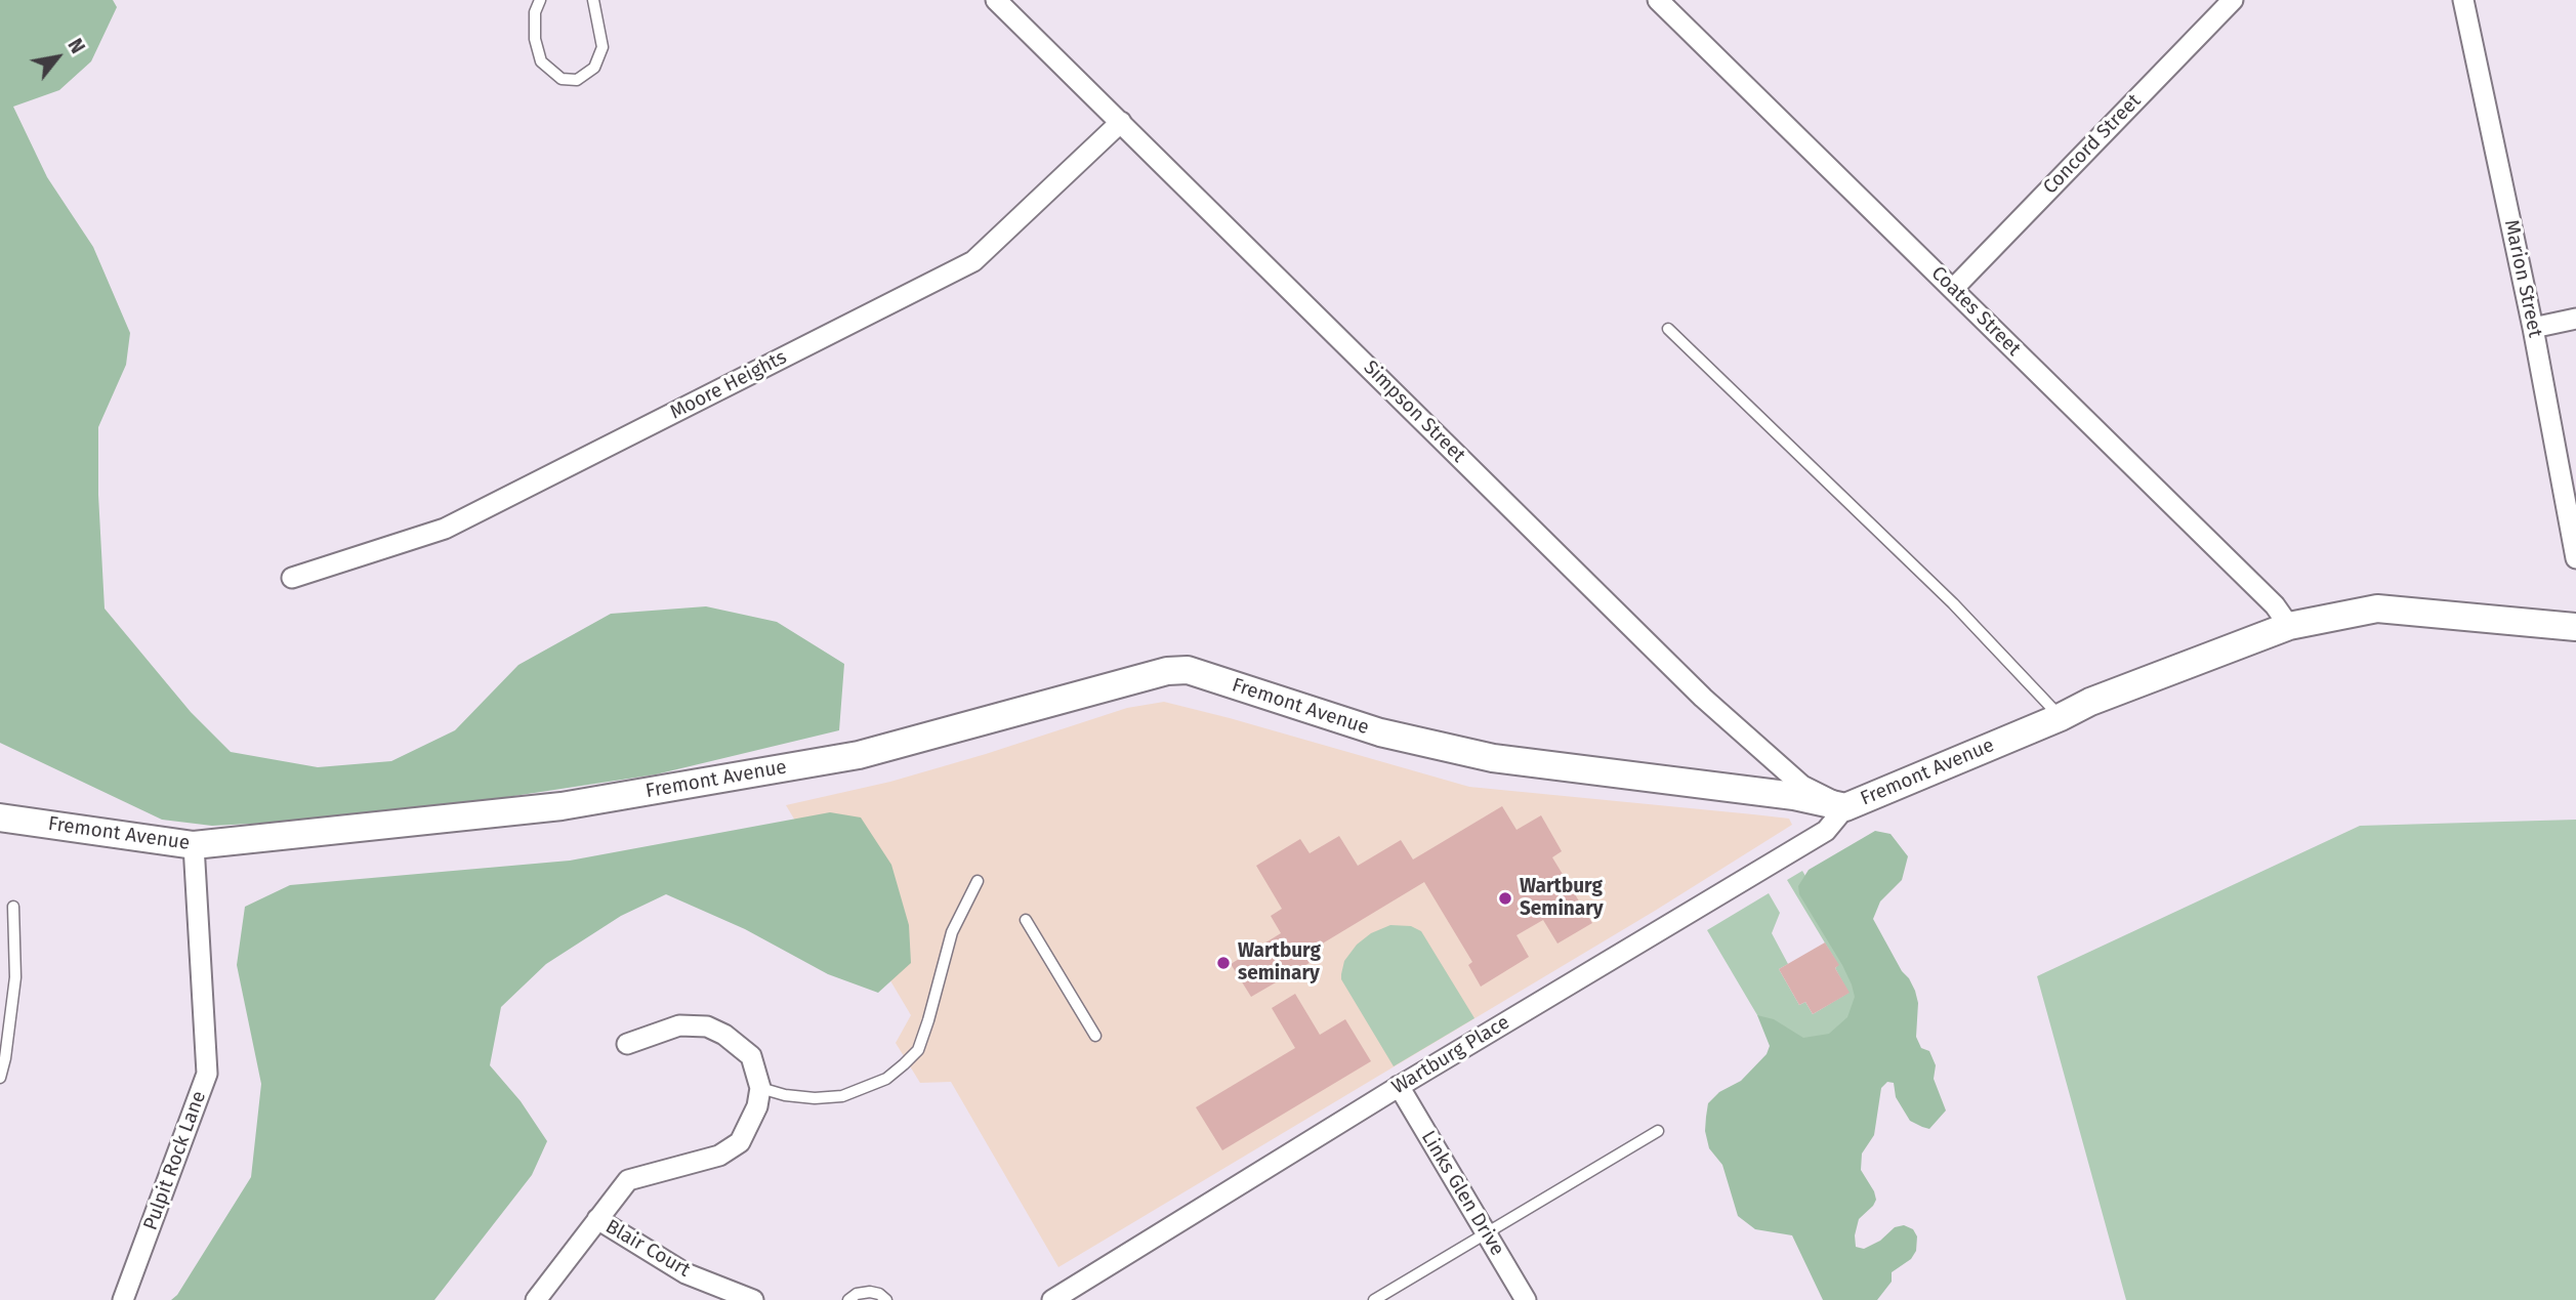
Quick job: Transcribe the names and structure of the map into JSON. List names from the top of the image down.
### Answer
{
  "streets": {
    "main road": ["Fremont Avenue"],
    "street": [
      "Concord Street",
      "Marion Street",
      "Coates Street",
      "Moore Heights",
      "Simpson Street",
      "Wartburg Place",
      "Pulpit Rock Lane",
      "Links Glen Drive",
      "Blair Court"
    ]
  },
  "crossings": [
    ["Concord Street", "Coates Street"],
    ["Coates Street", "Fremont Avenue"],
    ["Moore Heights", "Simpson Street"],
    ["Simpson Street", "Fremont Avenue"],
    ["Simpson Street", "Wartburg Place"],
    ["Fremont Avenue", "Wartburg Place"],
    ["Fremont Avenue", "Pulpit Rock Lane"],
    ["Wartburg Place", "Links Glen Drive"]
  ],
  "places": ["Wartburg Seminary", "Wartburg seminary"],
  "north": "top right"
}
